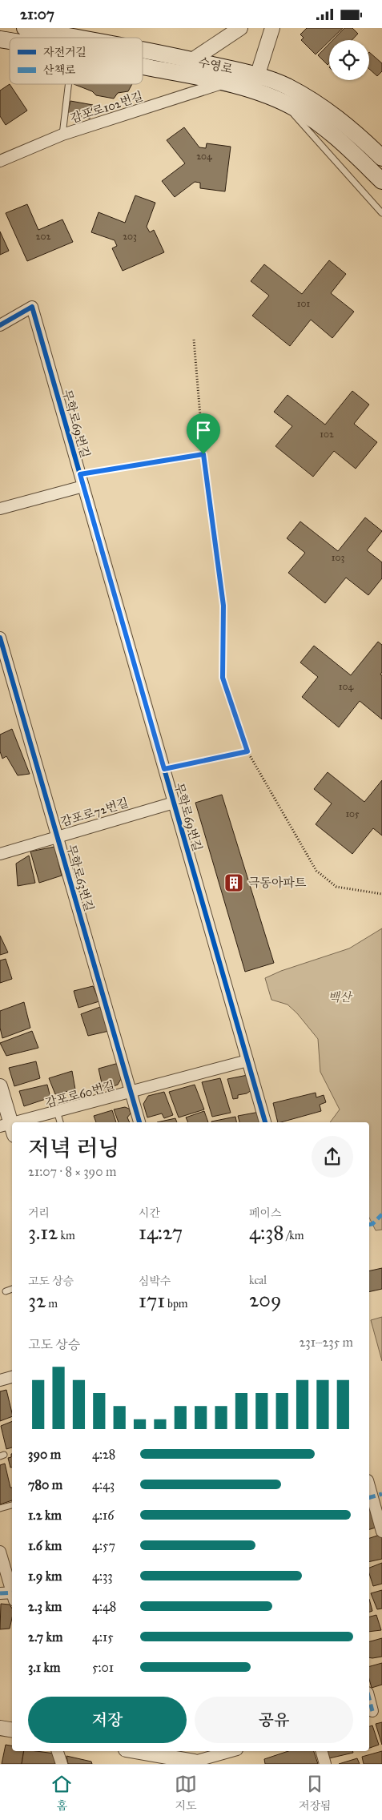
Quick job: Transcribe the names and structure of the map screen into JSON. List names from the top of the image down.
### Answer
{
  "streets": {
    "main road": ["수영로"],
    "street": [
      "감포로102번길",
      "무학로69번길",
      "감포로72번길",
      "무학로63번길",
      "감포로60번길"
    ]
  },
  "crossings": [
    ["수영로", "감포로102번길"],
    ["무학로69번길", "감포로72번길"],
    ["무학로69번길", "감포로60번길"],
    ["감포로72번길", "무학로63번길"],
    ["무학로63번길", "감포로60번길"]
  ],
  "parks": ["백산"],
  "places": {
    "building": ["극동아파트"]
  },
  "house_numbers": [
    "204",
    "202",
    "203",
    "101",
    "102",
    "103",
    "104",
    "105"
  ],
  "legend": ["자전거길", "산책로"],
  "page": {
    "status": "21:07",
    "heading": ["저녁 러닝", "21:07 · 8 × 390 m"],
    "stats": [
      ["거리", "3.12 km"],
      ["시간", "14:27"],
      ["페이스", "4:38 /km"],
      ["고도 상승", "32 m"],
      ["심박수", "171 bpm"],
      ["kcal", "209"]
    ],
    "chart": ["고도 상승", "231–235 m"],
    "list": [
      {
        "name": "390 m",
        "note": "4:28"
      },
      {
        "name": "780 m",
        "note": "4:43"
      },
      {
        "name": "1.2 km",
        "note": "4:16"
      },
      {
        "name": "1.6 km",
        "note": "4:57"
      },
      {
        "name": "1.9 km",
        "note": "4:33"
      },
      {
        "name": "2.3 km",
        "note": "4:48"
      },
      {
        "name": "2.7 km",
        "note": "4:15"
      },
      {
        "name": "3.1 km",
        "note": "5:01"
      }
    ],
    "buttons": ["저장", "공유"],
    "tabs": ["홈", "지도", "저장됨"]
  }
}
